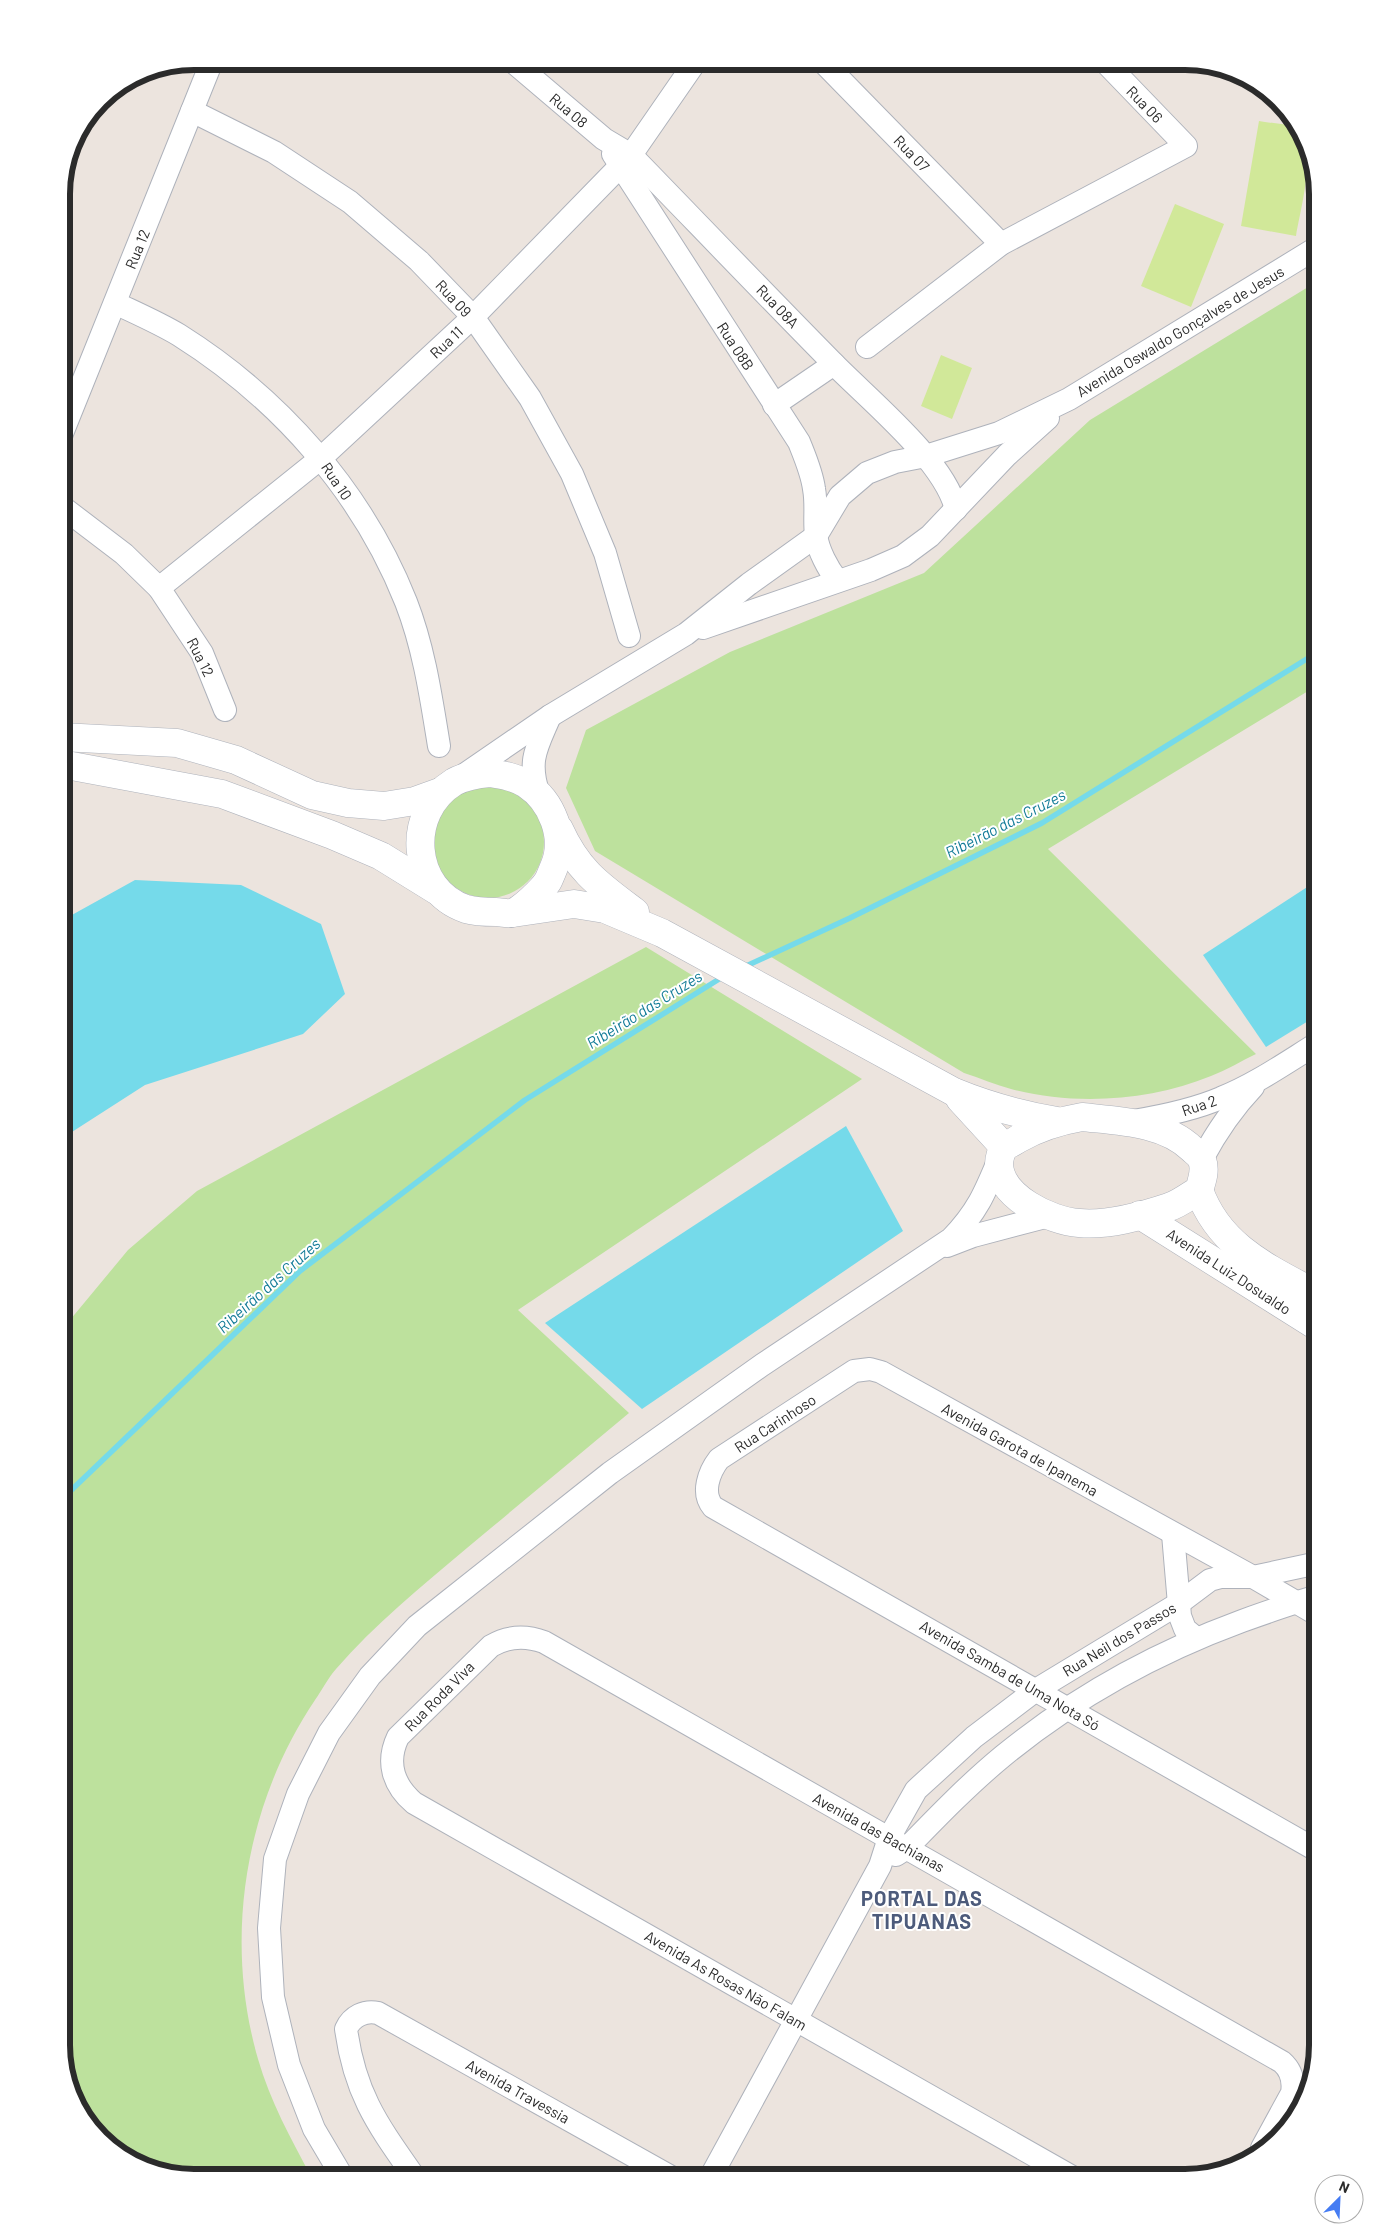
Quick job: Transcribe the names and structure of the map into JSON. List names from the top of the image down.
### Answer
{
  "streets": {
    "street": [
      "Rua 06",
      "Rua 08",
      "Rua 07",
      "Rua 12",
      "Rua 09",
      "Rua 08A",
      "Avenida Oswaldo Gonçalves de Jesus",
      "Rua 11",
      "Rua 08B",
      "Rua 10",
      "Rua 2",
      "Avenida Luiz Dosualdo",
      "Rua Carinhoso",
      "Avenida Garota de Ipanema",
      "Rua Neil dos Passos",
      "Avenida Samba de Uma Nota Só",
      "Rua Roda Viva",
      "Avenida das Bachianas",
      "Avenida As Rosas Não Falam",
      "Avenida Travessia"
    ]
  },
  "crossings": [
    ["Rua 06", "Rua 07"],
    ["Rua 08", "Rua 08A"],
    ["Rua 08", "Rua 11"],
    ["Rua 08", "Rua 08B"],
    ["Rua 12", "Rua 09"],
    ["Rua 12", "Rua 11"],
    ["Rua 12", "Rua 10"],
    ["Rua 09", "Rua 11"],
    ["Rua 08A", "Avenida Oswaldo Gonçalves de Jesus"],
    ["Rua 08A", "Rua 11"],
    ["Rua 08A", "Rua 08B"],
    ["Avenida Oswaldo Gonçalves de Jesus", "Rua 08B"],
    ["Rua 11", "Rua 08B"],
    ["Rua 11", "Rua 10"],
    ["Rua Carinhoso", "Avenida Garota de Ipanema"],
    ["Rua Carinhoso", "Avenida Samba de Uma Nota Só"],
    ["Avenida Garota de Ipanema", "Rua Neil dos Passos"],
    ["Rua Neil dos Passos", "Avenida Samba de Uma Nota Só"],
    ["Rua Neil dos Passos", "Avenida das Bachianas"],
    ["Rua Neil dos Passos", "Avenida As Rosas Não Falam"],
    ["Rua Roda Viva", "Avenida das Bachianas"],
    ["Rua Roda Viva", "Avenida As Rosas Não Falam"]
  ],
  "districts": ["PORTAL DAS TIPUANAS"],
  "water": ["Ribeirão das Cruzes"],
  "north": "top right"
}
